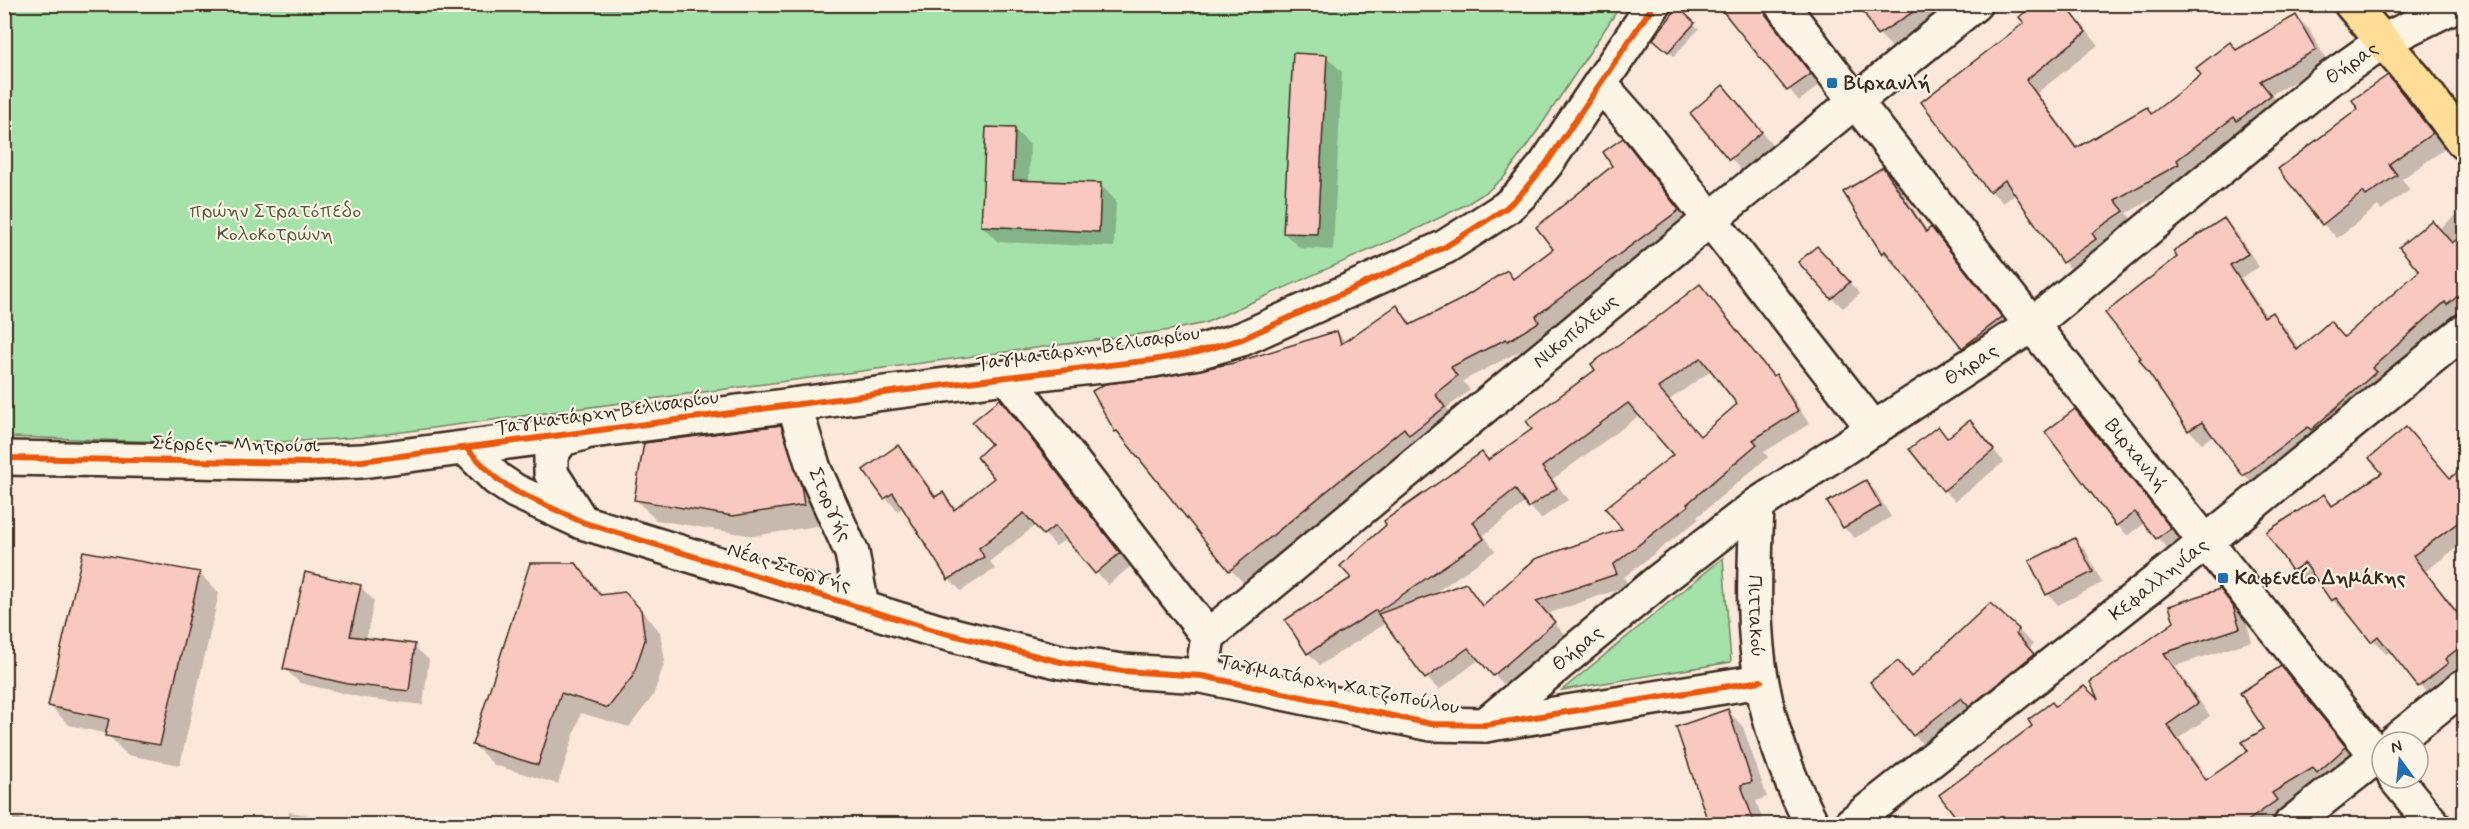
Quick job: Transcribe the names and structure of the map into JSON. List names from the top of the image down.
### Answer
{
  "streets": {
    "street": [
      "Θήρας",
      "Νικοπόλεως",
      "Ταγματάρχη Βελισαρίου",
      "Σέρρες - Μητρούσι",
      "Βιρχανλή",
      "Στοργής",
      "Νέας Στοργής",
      "Κεφαλληνίας",
      "Πιττακού",
      "Ταγματάρχη Χατζοπούλου"
    ]
  },
  "crossings": [
    ["Θήρας", "Βιρχανλή"],
    ["Θήρας", "Πιττακού"],
    ["Θήρας", "Ταγματάρχη Χατζοπούλου"],
    ["Νικοπόλεως", "Βιρχανλή"],
    ["Νικοπόλεως", "Ταγματάρχη Χατζοπούλου"],
    ["Ταγματάρχη Βελισαρίου", "Σέρρες - Μητρούσι"],
    ["Ταγματάρχη Βελισαρίου", "Στοργής"],
    ["Ταγματάρχη Βελισαρίου", "Νέας Στοργής"],
    ["Ταγματάρχη Βελισαρίου", "Ταγματάρχη Χατζοπούλου"],
    ["Σέρρες - Μητρούσι", "Νέας Στοργής"],
    ["Βιρχανλή", "Κεφαλληνίας"],
    ["Στοργής", "Νέας Στοργής"],
    ["Νέας Στοργής", "Ταγματάρχη Χατζοπούλου"],
    ["Πιττακού", "Ταγματάρχη Χατζοπούλου"]
  ],
  "parks": ["πρώην Στρατόπεδο Κολοκοτρώνη"],
  "places": {
    "transit": ["Βιρχανλή", "Καφενείο Δημάκης"]
  },
  "north": "top"
}
